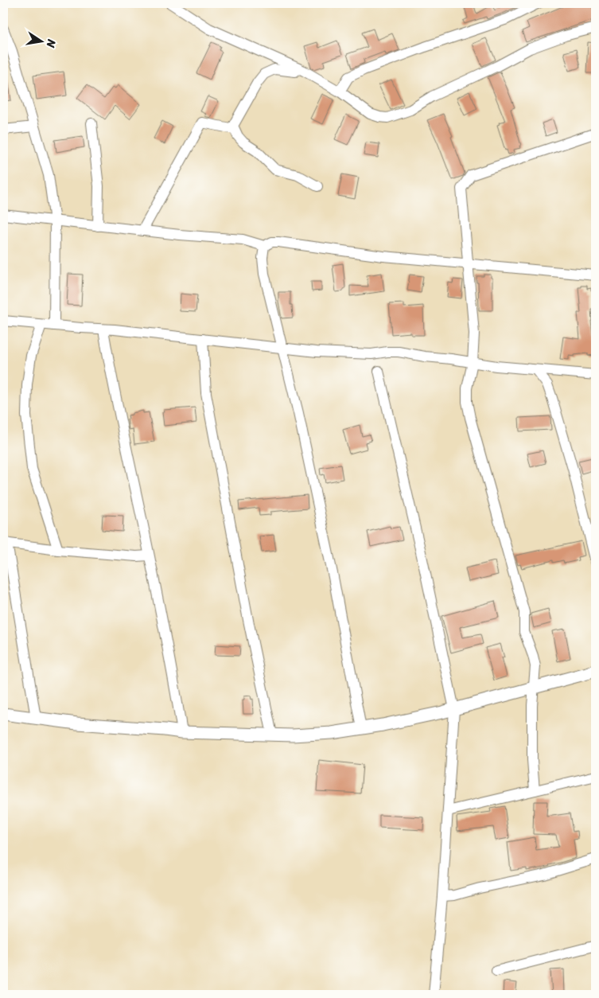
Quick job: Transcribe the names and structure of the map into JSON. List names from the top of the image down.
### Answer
{
  "north": "right"
}
